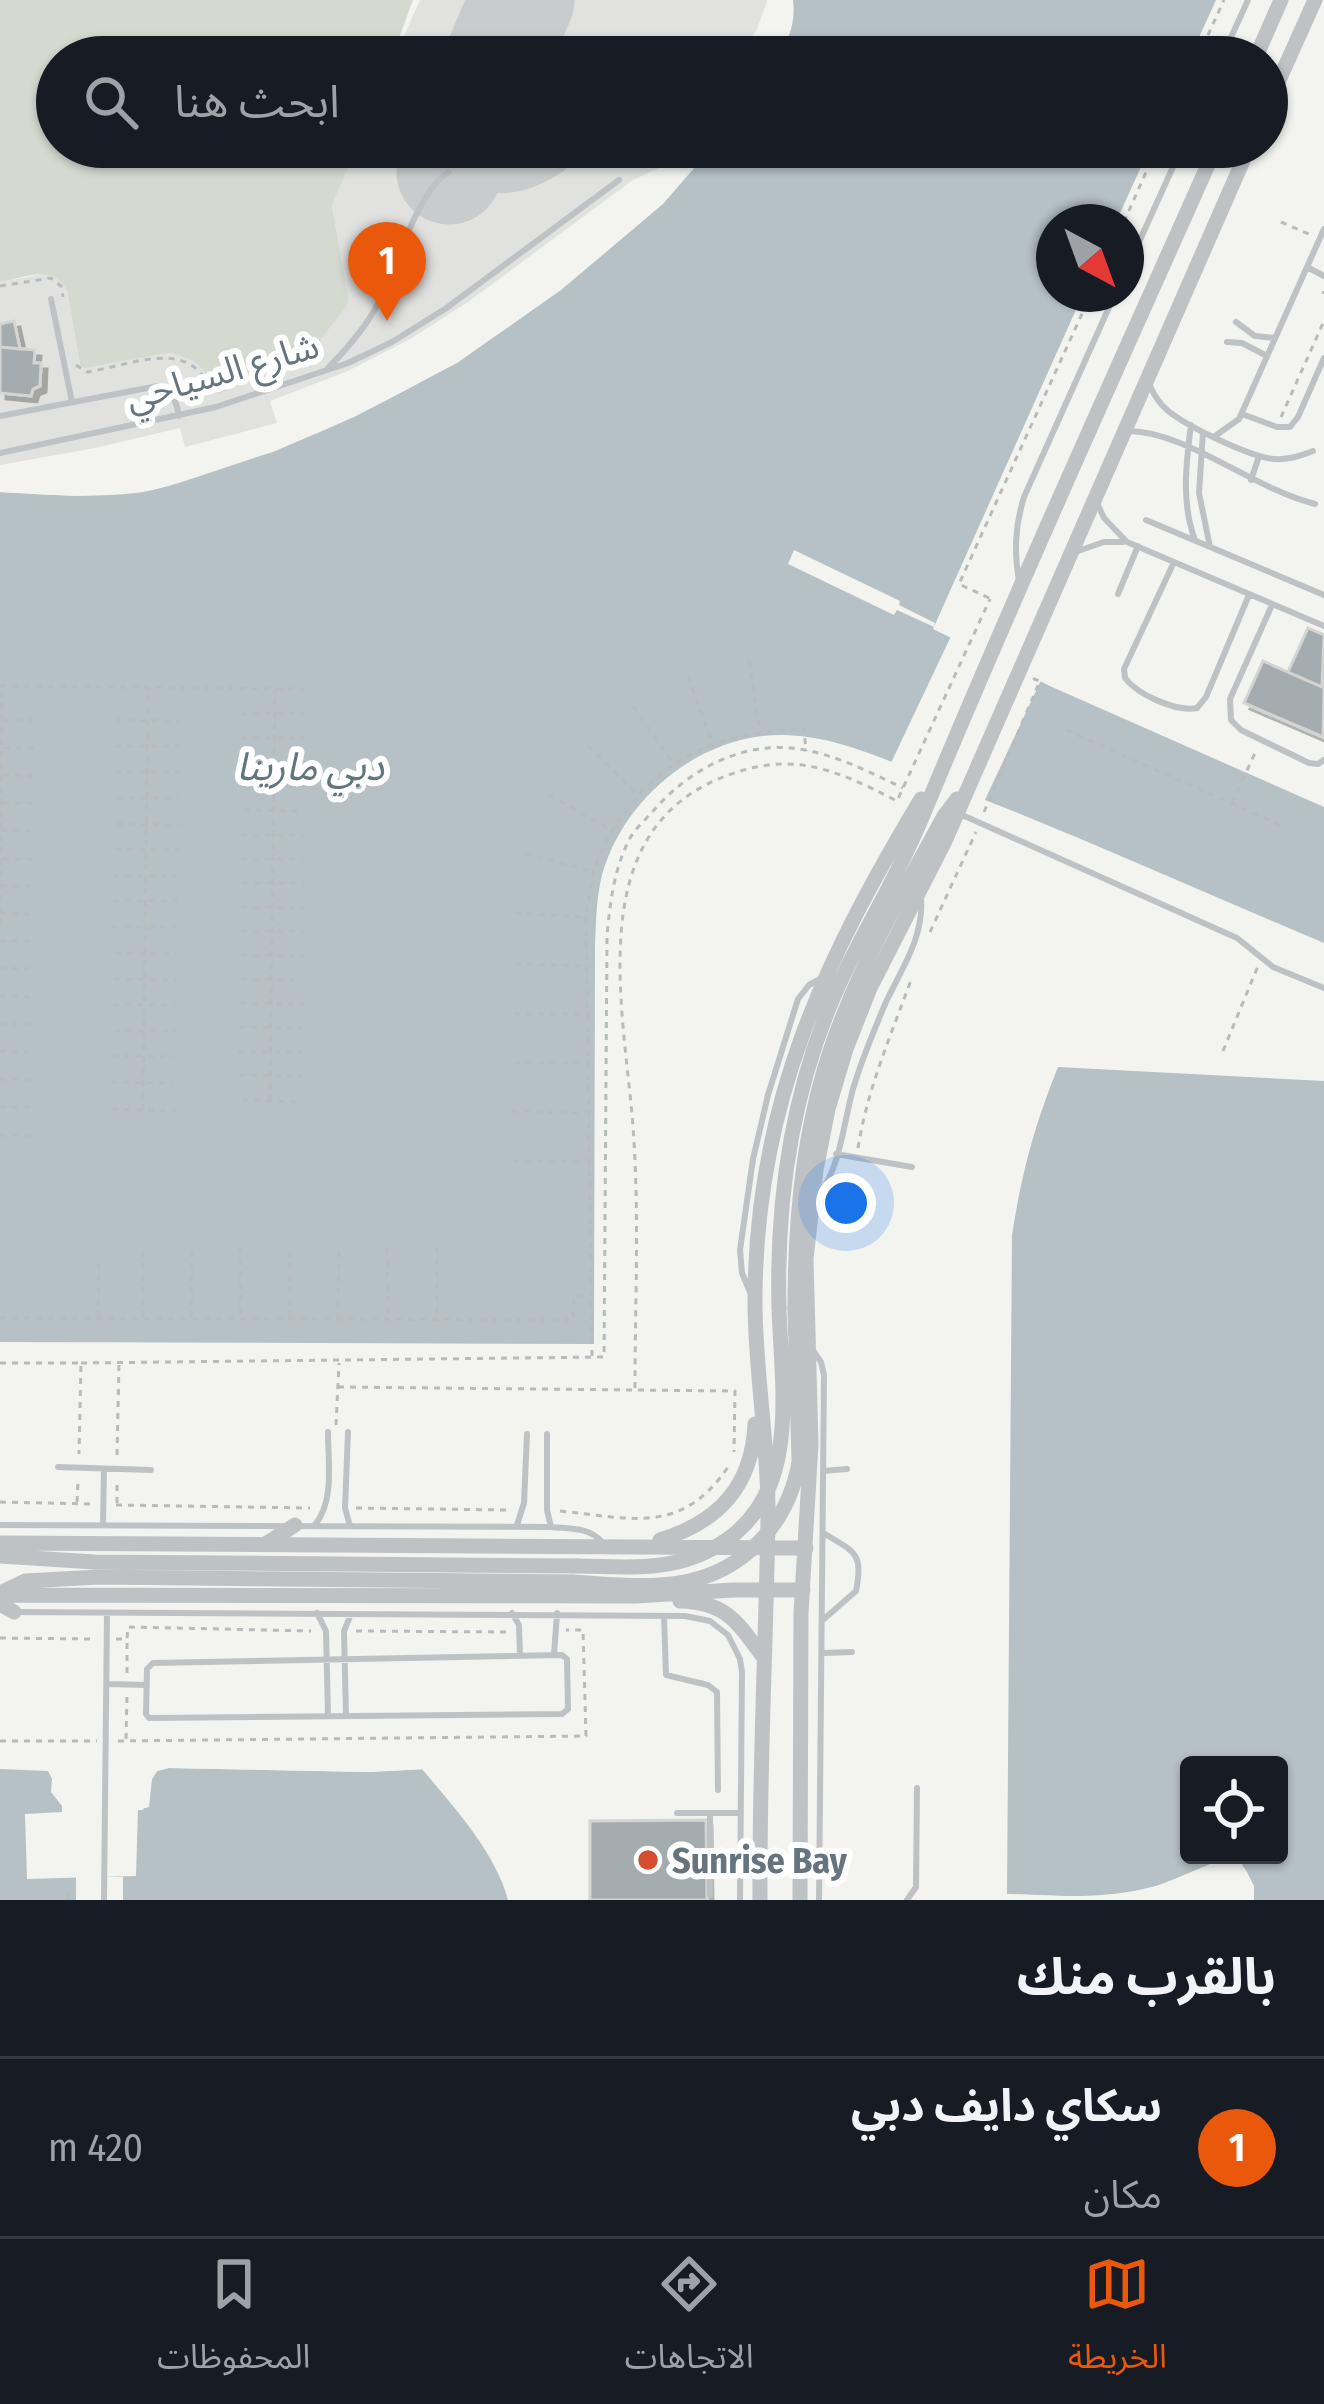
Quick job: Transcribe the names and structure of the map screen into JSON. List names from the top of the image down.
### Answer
{
  "streets": {
    "lane": ["شارع السياحي"]
  },
  "water": ["دبي مارينا"],
  "places": ["Sunrise Bay"],
  "north": "bottom right",
  "page": {
    "search": "ابحث هنا",
    "pins": "1",
    "heading": "بالقرب منك",
    "list": [
      {
        "mark": "1",
        "name": "سكاي دايف دبي",
        "note": "مكان",
        "value": "420 m"
      }
    ],
    "nav": ["الخريطة", "الاتجاهات", "المحفوظات"]
  }
}
